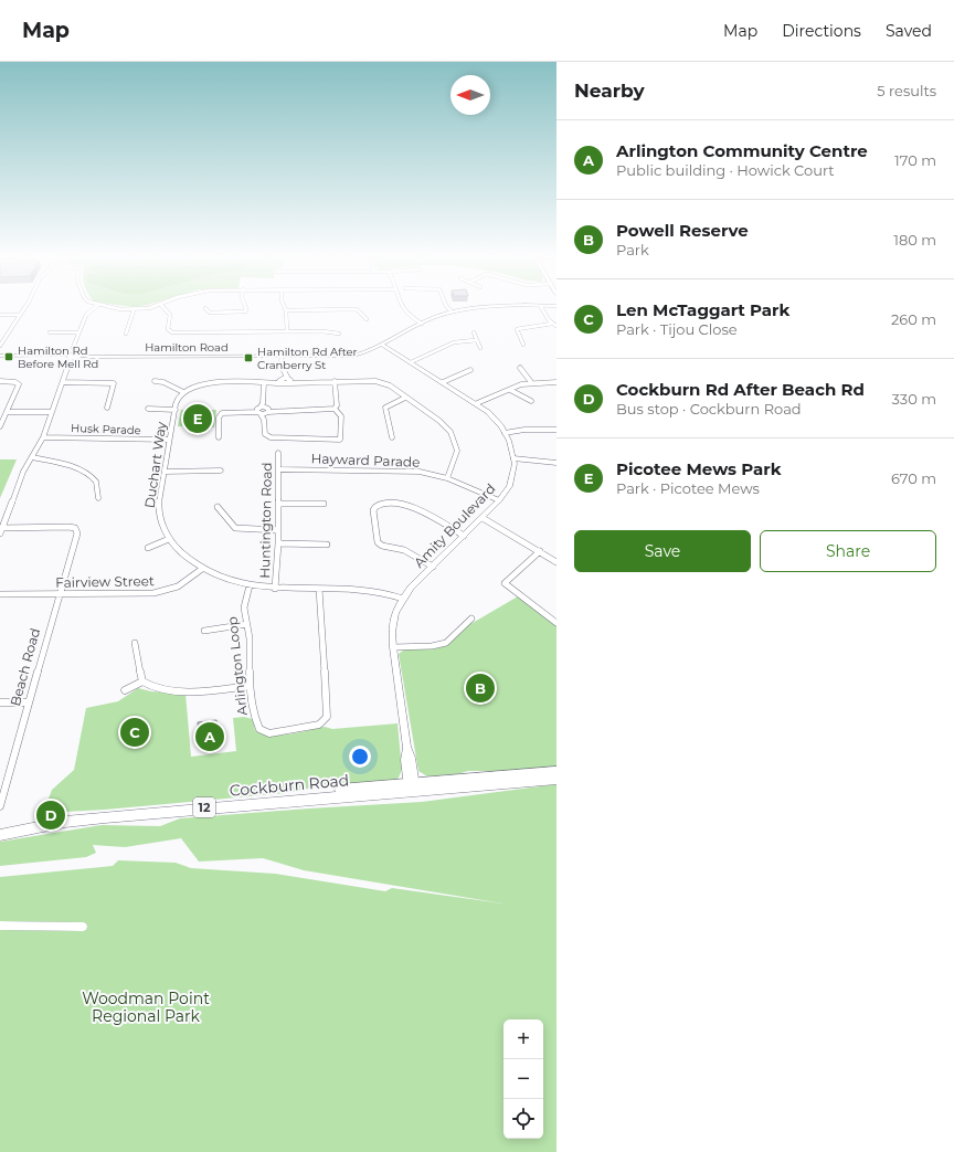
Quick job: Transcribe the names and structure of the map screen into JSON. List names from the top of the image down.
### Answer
{
  "streets": {
    "main road": ["Hamilton Road", "Cockburn Road", "12"],
    "street": [
      "Husk Parade",
      "Hayward Parade",
      "Duchart Way",
      "Huntington Road",
      "Amity Boulevard",
      "Fairview Street",
      "Arlington Loop",
      "Beach Road"
    ]
  },
  "crossings": [
    ["Hamilton Road", "Amity Boulevard"],
    ["Husk Parade", "Duchart Way"],
    ["Hayward Parade", "Huntington Road"],
    ["Hayward Parade", "Amity Boulevard"],
    ["Duchart Way", "Huntington Road"],
    ["Duchart Way", "Amity Boulevard"],
    ["Duchart Way", "Fairview Street"],
    ["Duchart Way", "Arlington Loop"],
    ["Amity Boulevard", "Cockburn Road"],
    ["Fairview Street", "Beach Road"]
  ],
  "parks": ["Woodman Point Regional Park"],
  "places": {
    "transit": ["Hamilton Rd Before Mell Rd", "Hamilton Rd After Cranberry St"]
  },
  "north": "left",
  "page": {
    "header": "Map",
    "nav": ["Map", "Directions", "Saved"],
    "heading": ["Nearby", "5 results"],
    "list": [
      {
        "mark": "A",
        "name": "Arlington Community Centre",
        "note": "Public building · Howick Court",
        "value": "170 m"
      },
      {
        "mark": "B",
        "name": "Powell Reserve",
        "note": "Park",
        "value": "180 m"
      },
      {
        "mark": "C",
        "name": "Len McTaggart Park",
        "note": "Park · Tijou Close",
        "value": "260 m"
      },
      {
        "mark": "D",
        "name": "Cockburn Rd After Beach Rd",
        "note": "Bus stop · Cockburn Road",
        "value": "330 m"
      },
      {
        "mark": "E",
        "name": "Picotee Mews Park",
        "note": "Park · Picotee Mews",
        "value": "670 m"
      }
    ],
    "pins": [
      "E",
      "B",
      "C",
      "A",
      "D"
    ],
    "buttons": ["Save", "Share"],
    "map_buttons": ["+", "−"]
  }
}
